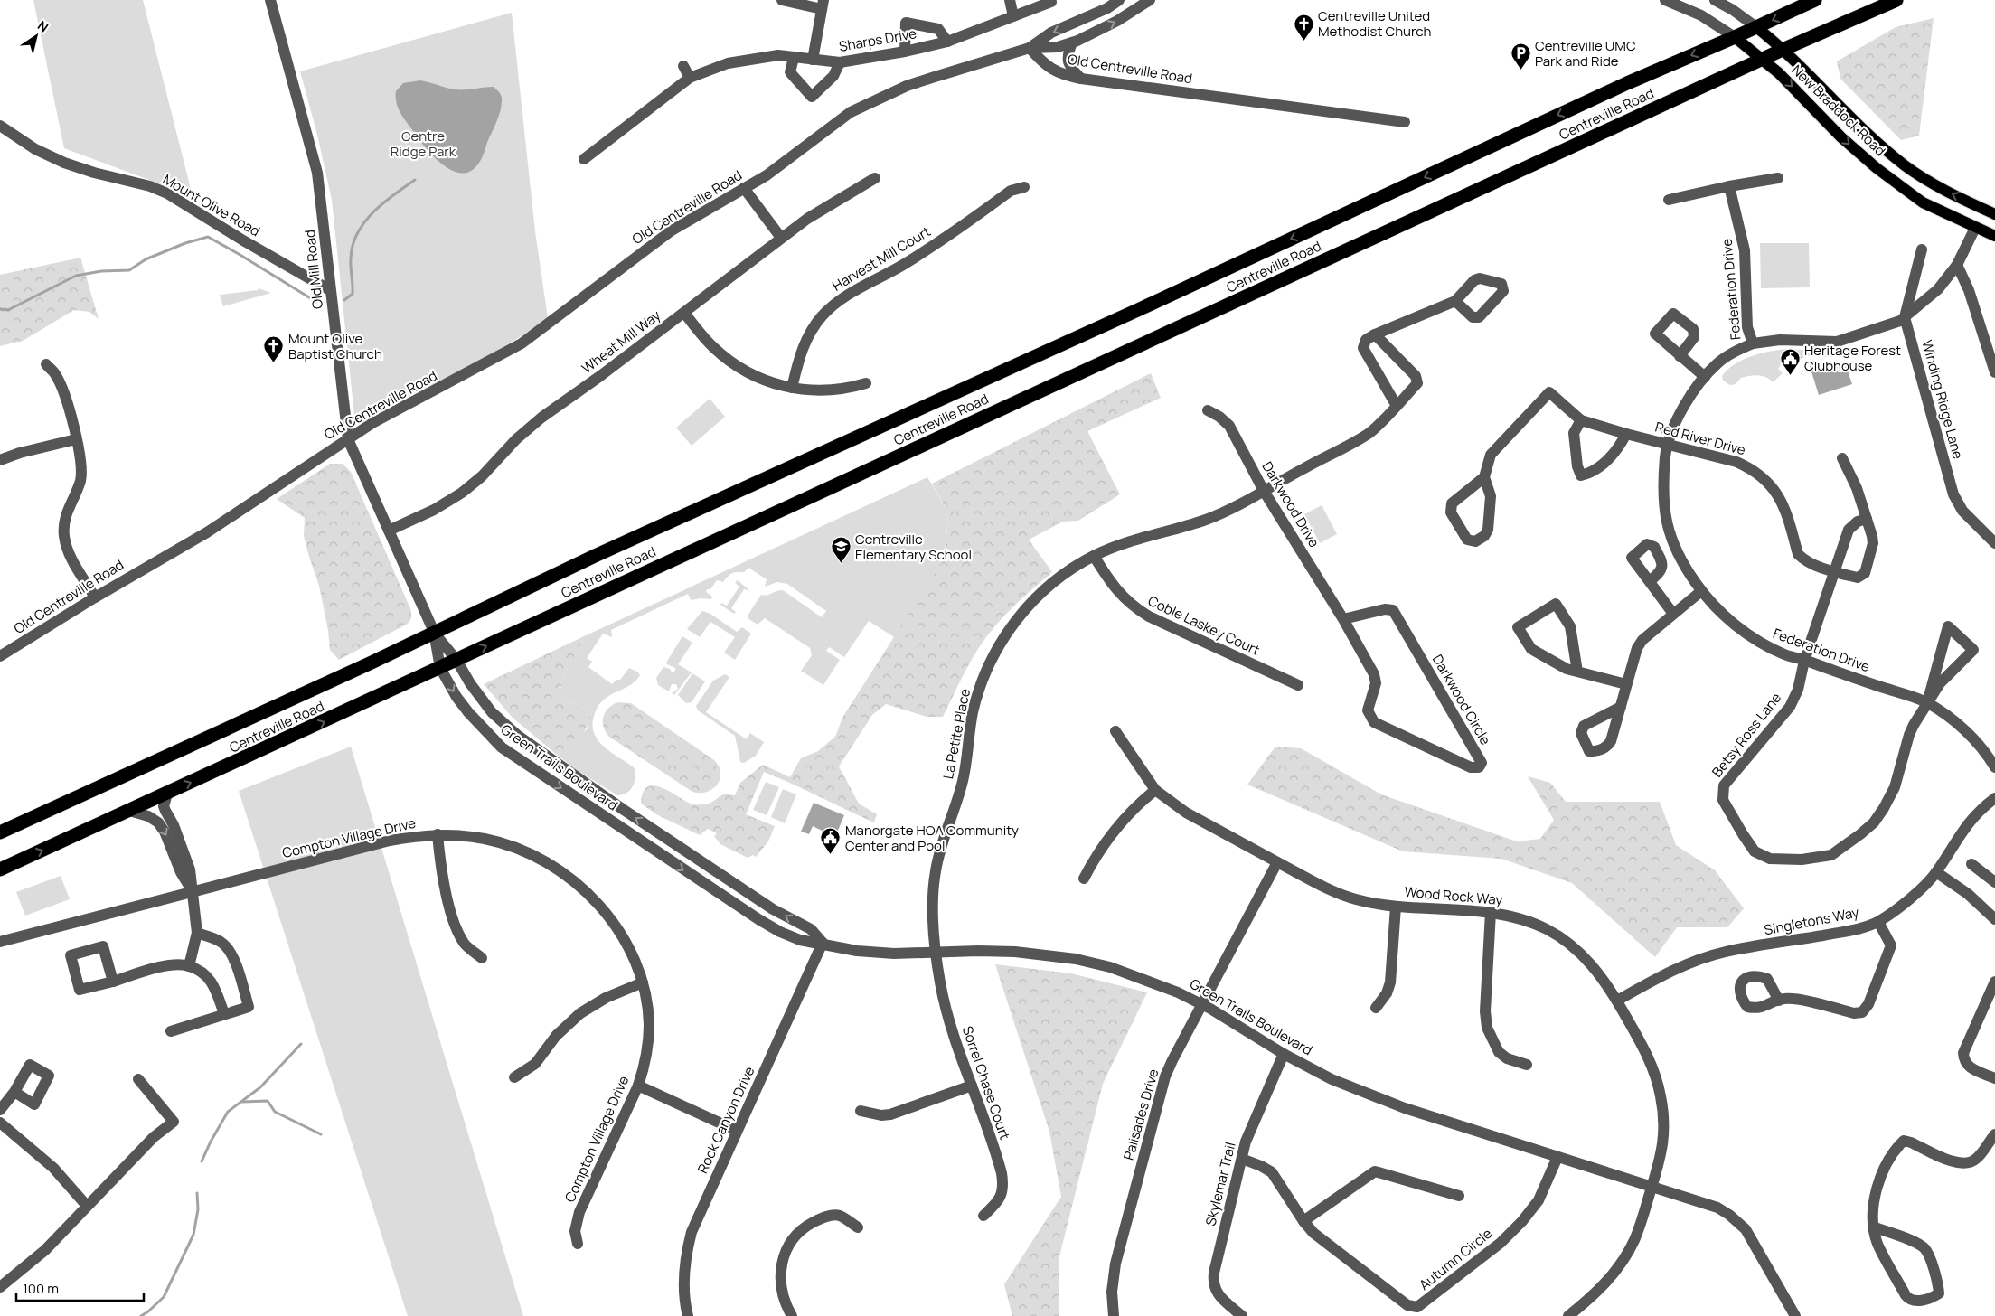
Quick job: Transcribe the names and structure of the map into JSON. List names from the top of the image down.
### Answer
{
  "streets": {
    "highway": ["Centreville Road"],
    "main road": ["New Braddock Road"],
    "street": [
      "Sharps Drive",
      "Old Centreville Road",
      "Mount Olive Road",
      "Harvest Mill Court",
      "Old Mill Road",
      "Federation Drive",
      "Wheat Mill Way",
      "Winding Ridge Lane",
      "Red River Drive",
      "Darkwood Drive",
      "Coble Laskey Court",
      "Darkwood Circle",
      "La Petite Place",
      "Betsy Ross Lane",
      "Green Trails Boulevard",
      "Compton Village Drive",
      "Wood Rock Way",
      "Singletons Way",
      "Sorrel Chase Court",
      "Palisades Drive",
      "Rock Canyon Drive",
      "Skylemar Trail",
      "Autumn Circle"
    ]
  },
  "crossings": [
    ["Old Centreville Road", "Old Mill Road"],
    ["New Braddock Road", "Centreville Road"],
    ["Centreville Road", "Old Mill Road"],
    ["Centreville Road", "Green Trails Boulevard"],
    ["Mount Olive Road", "Old Mill Road"],
    ["Old Mill Road", "Wheat Mill Way"],
    ["Old Mill Road", "Green Trails Boulevard"],
    ["Federation Drive", "Red River Drive"],
    ["Federation Drive", "Betsy Ross Lane"],
    ["Red River Drive", "Betsy Ross Lane"],
    ["Darkwood Drive", "Darkwood Circle"],
    ["Darkwood Drive", "La Petite Place"],
    ["Coble Laskey Court", "La Petite Place"],
    ["La Petite Place", "Green Trails Boulevard"],
    ["La Petite Place", "Sorrel Chase Court"],
    ["Green Trails Boulevard", "Wood Rock Way"],
    ["Green Trails Boulevard", "Sorrel Chase Court"],
    ["Green Trails Boulevard", "Palisades Drive"],
    ["Green Trails Boulevard", "Rock Canyon Drive"],
    ["Green Trails Boulevard", "Skylemar Trail"],
    ["Green Trails Boulevard", "Autumn Circle"],
    ["Wood Rock Way", "Singletons Way"],
    ["Wood Rock Way", "Palisades Drive"],
    ["Skylemar Trail", "Autumn Circle"]
  ],
  "parks": ["Centre Ridge Park"],
  "places": {
    "church": ["Centreville United Methodist Church", "Mount Olive Baptist Church"],
    "parking": ["Centreville UMC Park and Ride"],
    "public building": ["Heritage Forest Clubhouse", "Manorgate HOA Community Center and Pool"],
    "school or university": ["Centreville Elementary School"]
  },
  "scale_bar": "100 m",
  "north": "top right"
}
